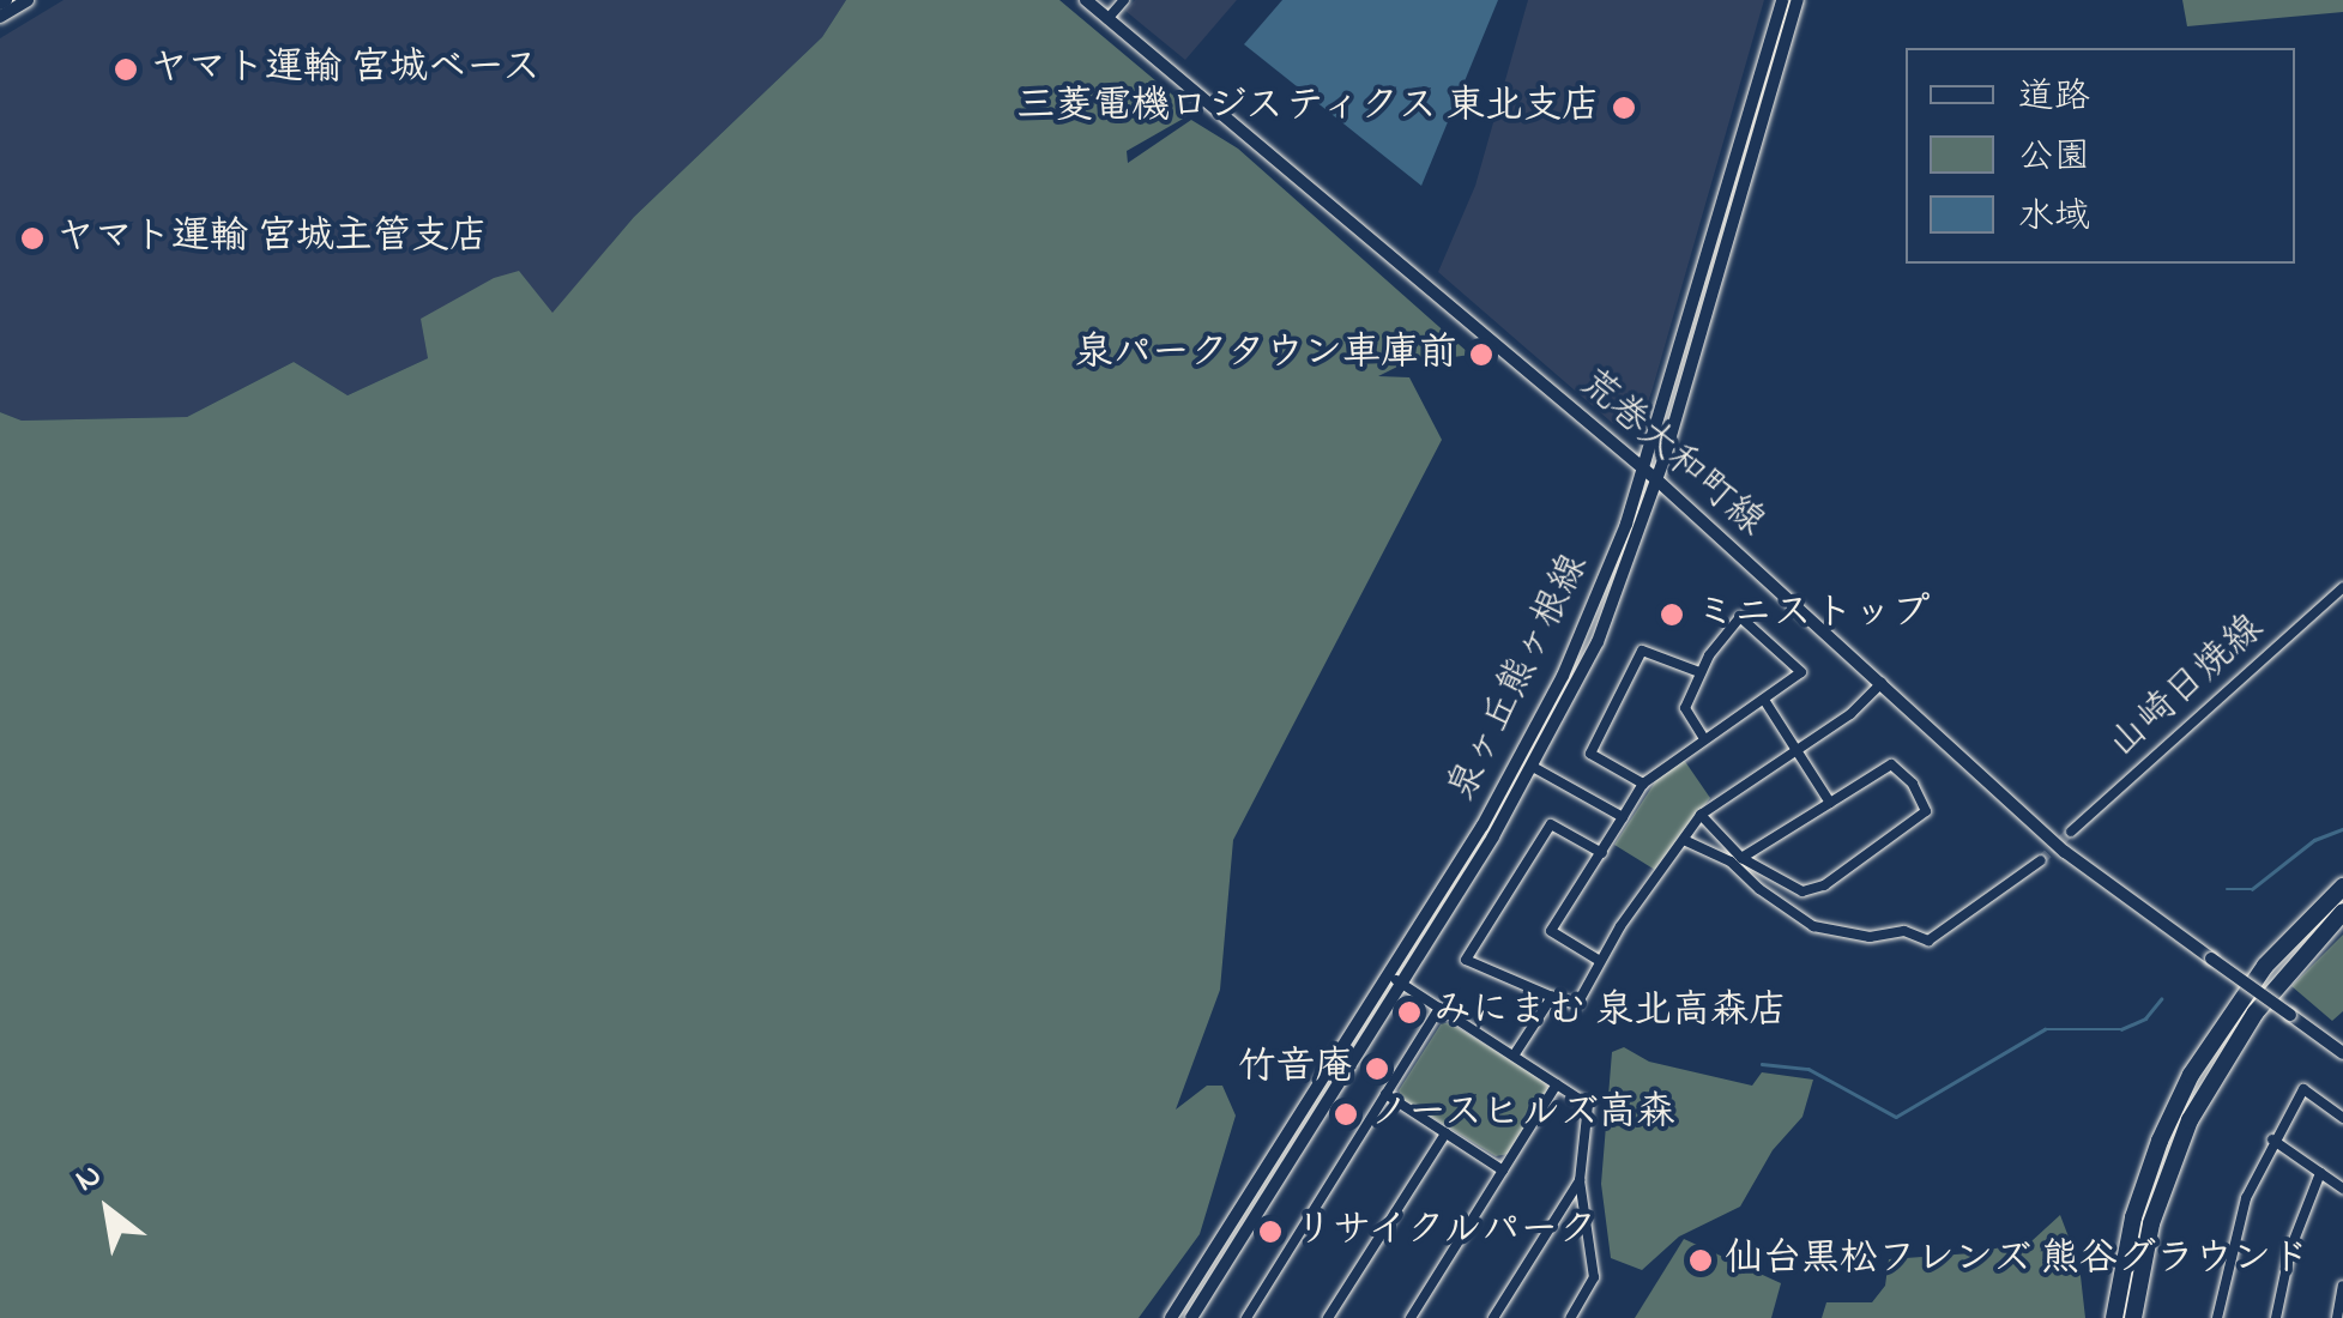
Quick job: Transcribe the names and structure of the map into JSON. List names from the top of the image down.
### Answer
{
  "streets": {
    "main road": ["荒巻大和町線", "泉ヶ丘熊ヶ根線"],
    "street": ["山崎日焼線"]
  },
  "crossings": [
    ["荒巻大和町線", "泉ヶ丘熊ヶ根線"]
  ],
  "places": [
    "ヤマト運輸 宮城ベース",
    "三菱電機ロジスティクス 東北支店",
    "ヤマト運輸 宮城主管支店",
    "泉パークタウン車庫前",
    "ミニストップ",
    "みにまむ 泉北高森店",
    "竹音庵",
    "ノースヒルズ高森",
    "リサイクルパーク",
    "仙台黒松フレンズ 熊谷グラウンド"
  ],
  "legend": ["道路", "公園", "水域"],
  "north": "top left"
}
